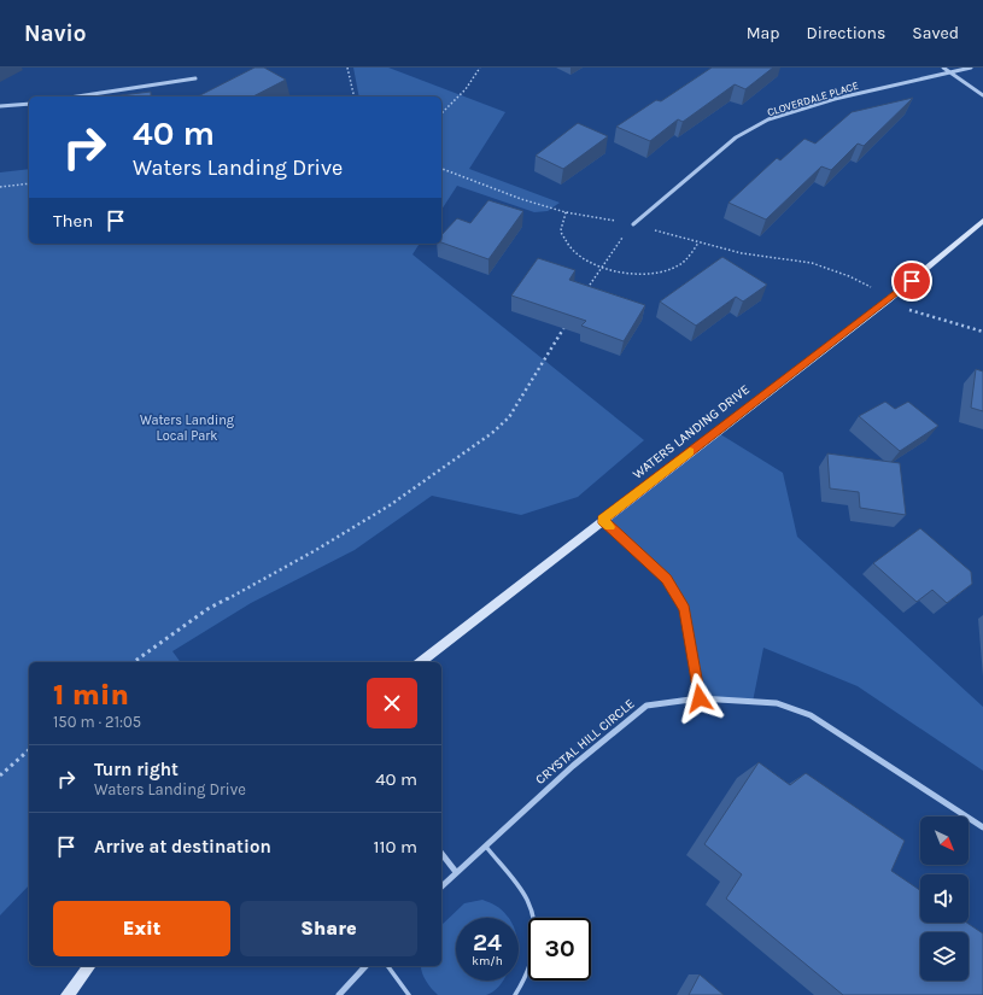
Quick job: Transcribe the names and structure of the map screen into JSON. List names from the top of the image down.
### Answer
{
  "streets": {
    "street": ["CLOVERDALE PLACE", "WATERS LANDING DRIVE", "CRYSTAL HILL CIRCLE"]
  },
  "parks": ["Waters Landing Local Park"],
  "north": "bottom right",
  "page": {
    "header": "Navio",
    "nav": ["Map", "Directions", "Saved"],
    "turn": ["40 m", "Waters Landing Drive"],
    "then": "Then",
    "heading": ["1 min", "150 m · 21:05"],
    "list": [
      {
        "name": "Turn right",
        "note": "Waters Landing Drive",
        "value": "40 m"
      },
      {
        "name": "Arrive at destination",
        "value": "110 m"
      }
    ],
    "buttons": ["Exit", "Share"],
    "speed": "24 km/h",
    "limit": "30"
  }
}
